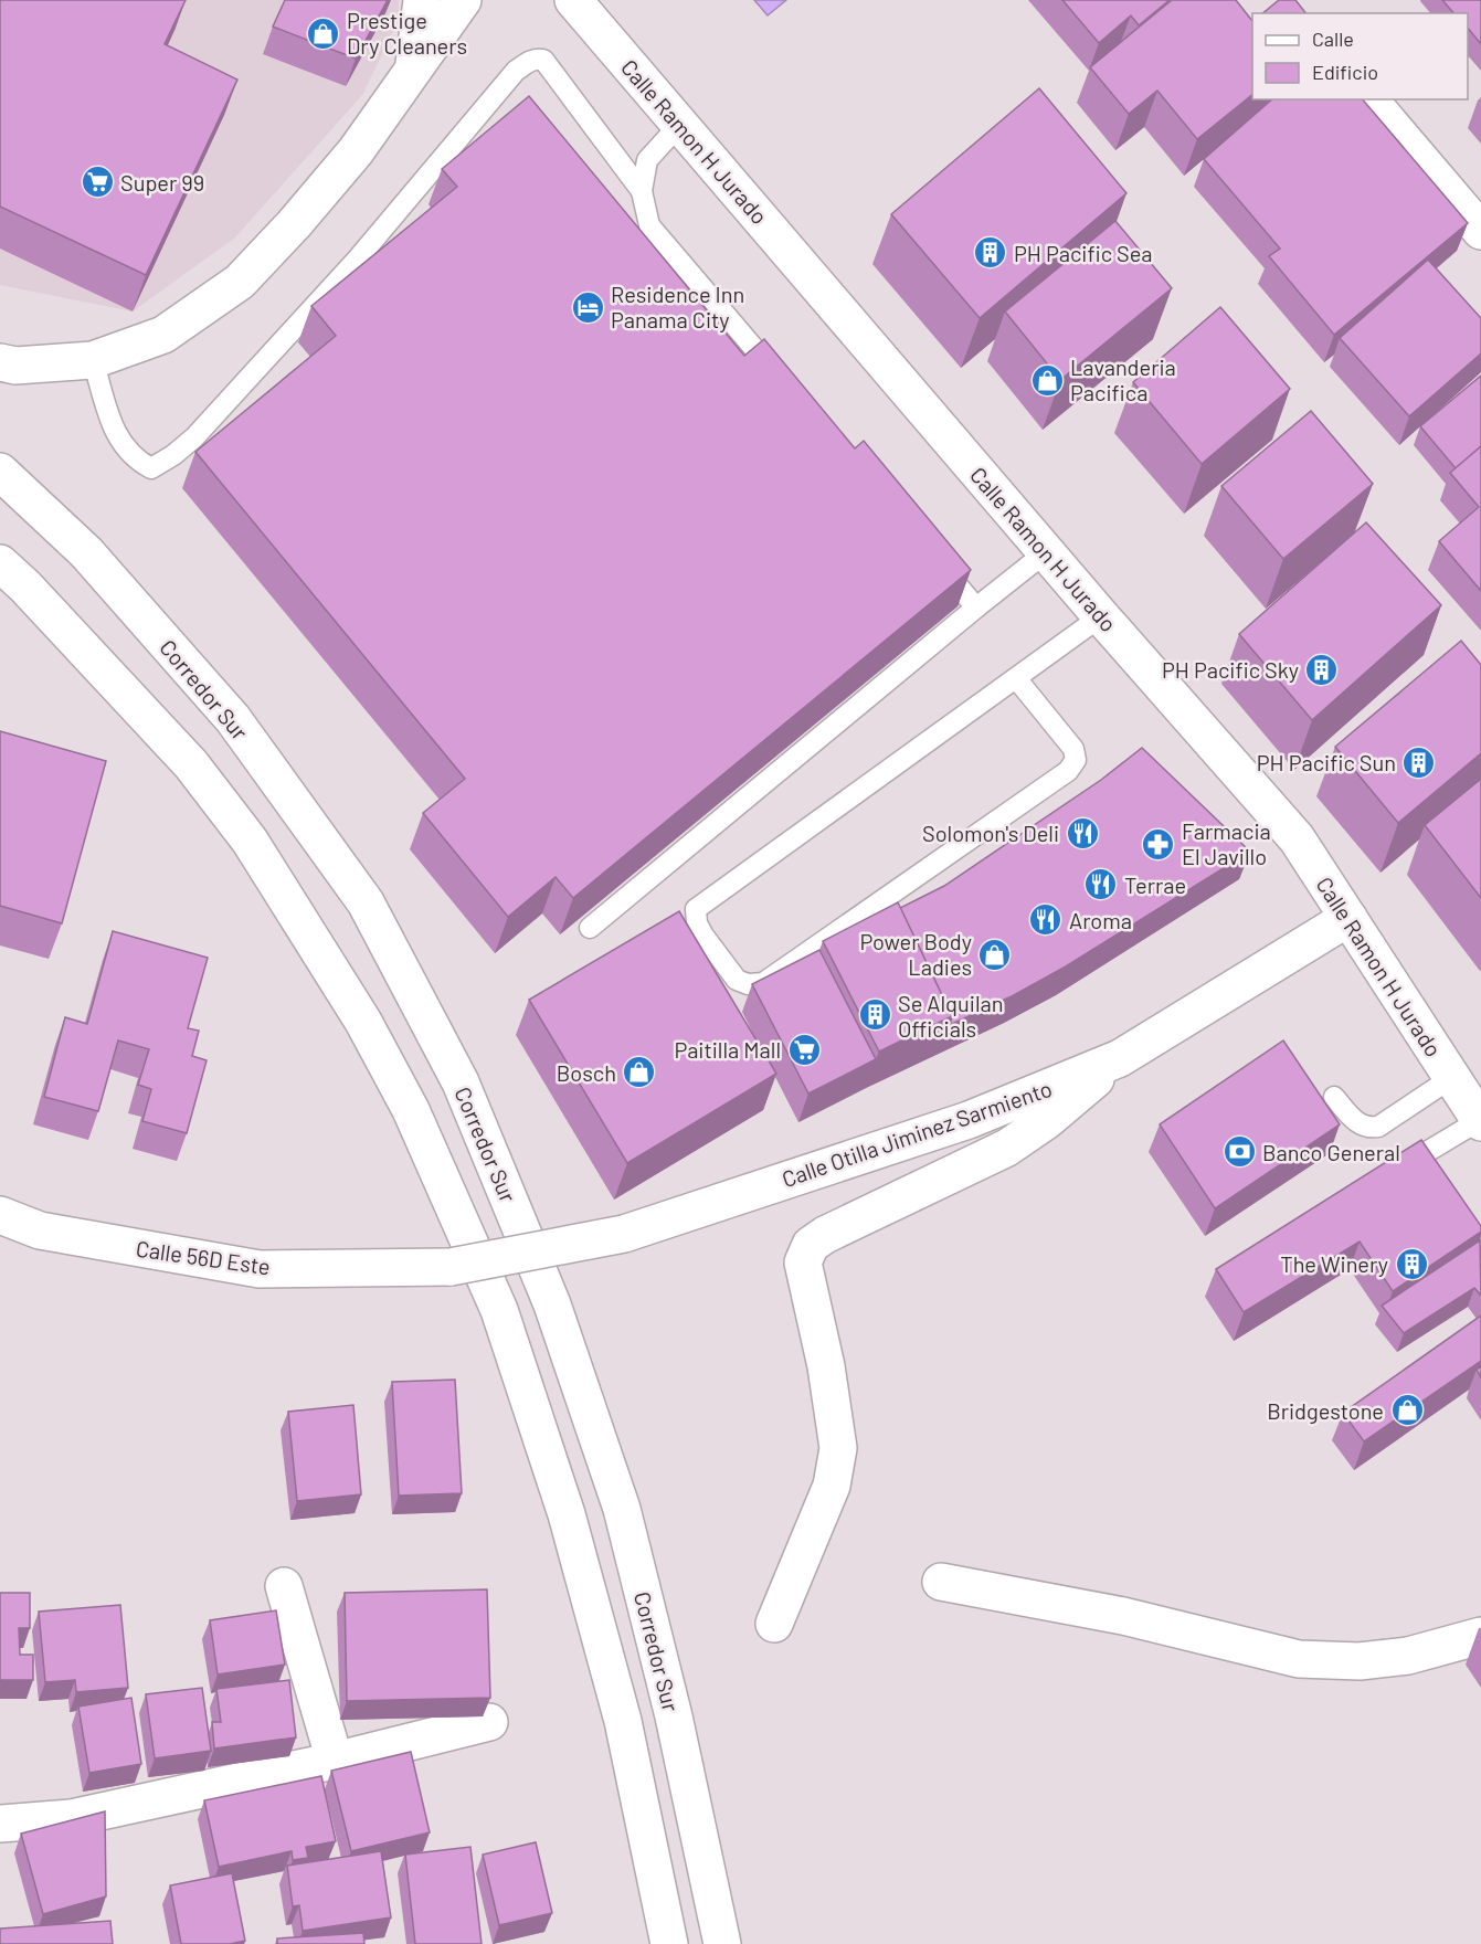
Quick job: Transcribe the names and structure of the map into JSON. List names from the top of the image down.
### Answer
{
  "streets": {
    "main road": [
      "Calle Ramon H Jurado",
      "Corredor Sur",
      "Calle Otilla Jiminez Sarmiento",
      "Calle 56D Este"
    ]
  },
  "crossings": [
    ["Calle Ramon H Jurado", "Calle Otilla Jiminez Sarmiento"],
    ["Calle Otilla Jiminez Sarmiento", "Calle 56D Este"]
  ],
  "places": {
    "shop": [
      "Prestige Dry Cleaners",
      "Lavanderia Pacifica",
      "Power Body Ladies",
      "Bosch",
      "Bridgestone"
    ],
    "supermarket": ["Super 99", "Paitilla Mall"],
    "building": [
      "PH Pacific Sea",
      "PH Pacific Sky",
      "PH Pacific Sun",
      "Se Alquilan Officials",
      "The Winery"
    ],
    "hotel": ["Residence Inn Panama City"],
    "restaurant": ["Solomon's Deli", "Terrae", "Aroma"],
    "pharmacy": ["Farmacia El Javillo"],
    "bank": ["Banco General"]
  },
  "legend": ["Calle", "Edificio"]
}
